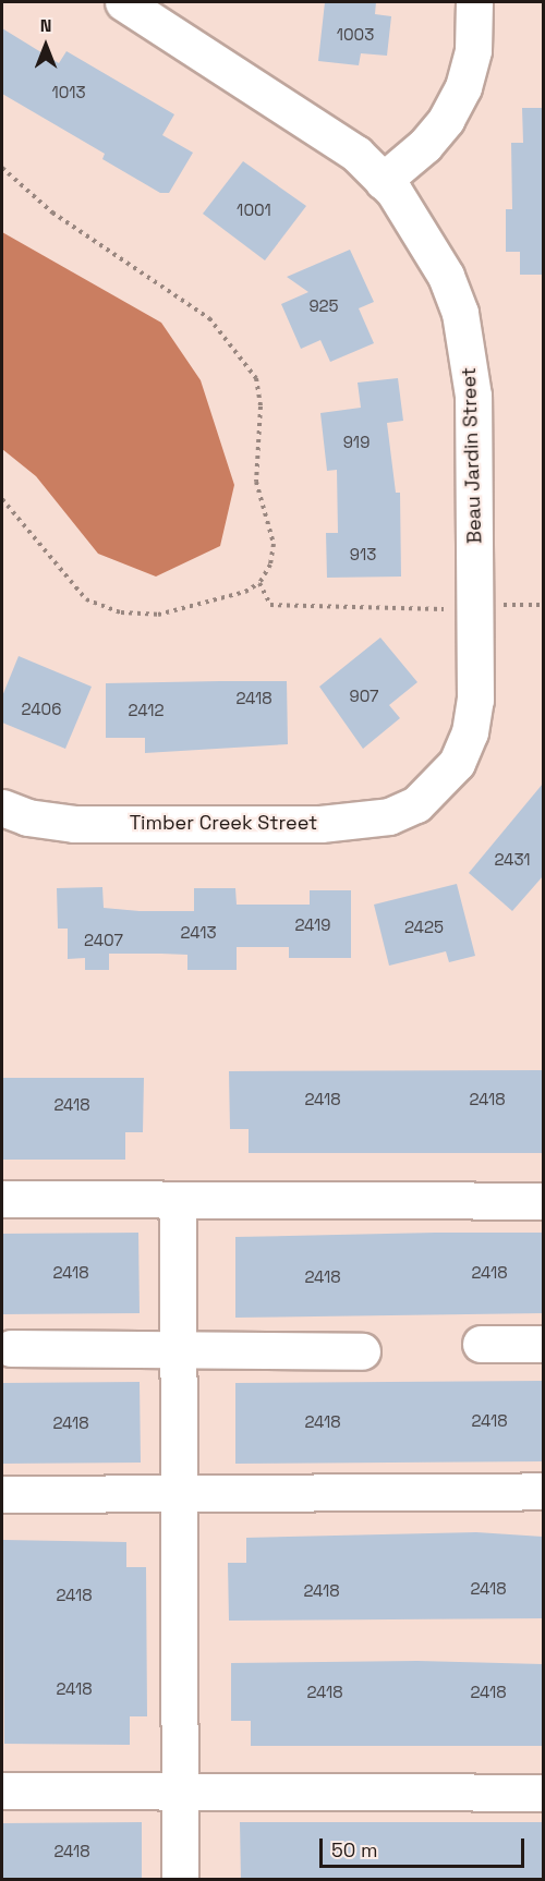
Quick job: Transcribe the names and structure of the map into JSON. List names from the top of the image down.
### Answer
{
  "streets": {
    "street": ["Beau Jardin Street", "Timber Creek Street"]
  },
  "crossings": [
    ["Beau Jardin Street", "Timber Creek Street"]
  ],
  "house_numbers": [
    "1003",
    "1013",
    "1001",
    "925",
    "919",
    "913",
    "907",
    "2418",
    "2406",
    "2412",
    "2431",
    "2419",
    "2425",
    "2413",
    "2407",
    "2418",
    "2418",
    "2418",
    "2418",
    "2418",
    "2418",
    "2418",
    "2418",
    "2418",
    "2418",
    "2418",
    "2418",
    "2418",
    "2418",
    "2418",
    "2418"
  ],
  "scale_bar": "50 m",
  "north": "top"
}
